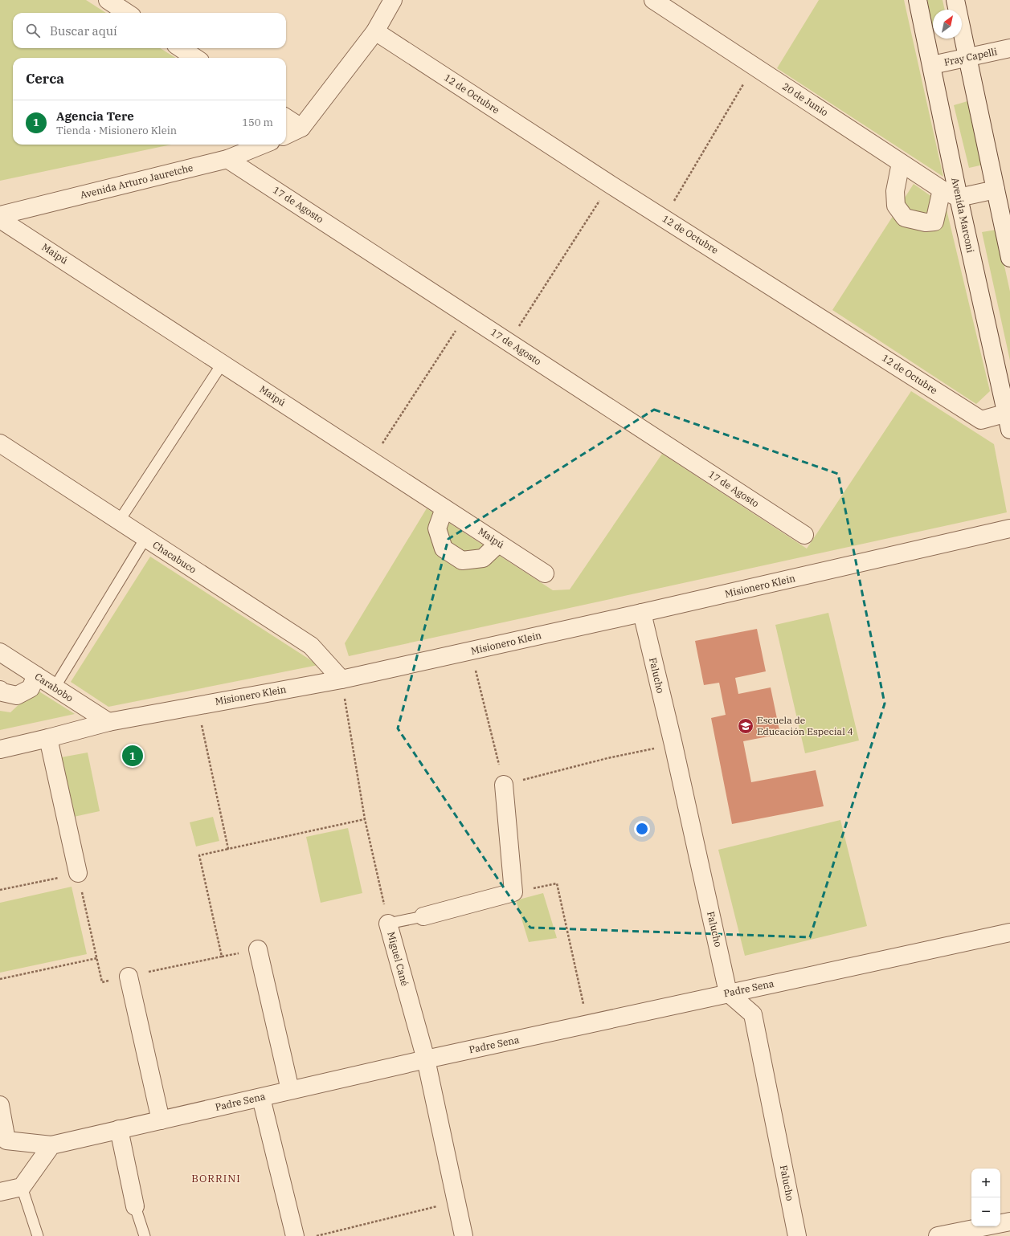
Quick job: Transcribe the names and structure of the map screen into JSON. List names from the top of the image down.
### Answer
{
  "streets": {
    "street": [
      "Fray Capelli",
      "12 de Octubre",
      "20 de Junio",
      "Avenida Arturo Jauretche",
      "17 de Agosto",
      "Avenida Marconi",
      "Maipú",
      "Chacabuco",
      "Misionero Klein",
      "Falucho",
      "Carabobo",
      "Miguel Cané",
      "Padre Sena"
    ]
  },
  "crossings": [
    ["Fray Capelli", "Avenida Marconi"],
    ["12 de Octubre", "Avenida Marconi"],
    ["20 de Junio", "Avenida Marconi"],
    ["Avenida Arturo Jauretche", "17 de Agosto"],
    ["Chacabuco", "Misionero Klein"],
    ["Chacabuco", "Miguel Cané"],
    ["Misionero Klein", "Falucho"],
    ["Misionero Klein", "Carabobo"],
    ["Misionero Klein", "Miguel Cané"],
    ["Falucho", "Padre Sena"],
    ["Miguel Cané", "Padre Sena"]
  ],
  "districts": ["BORRINI"],
  "places": {
    "school or university": ["Escuela de Educación Especial 4"]
  },
  "north": "top right",
  "page": {
    "search": "Buscar aquí",
    "heading": "Cerca",
    "list": [
      {
        "mark": "1",
        "name": "Agencia Tere",
        "note": "Tienda · Misionero Klein",
        "value": "150 m"
      }
    ],
    "pins": "1",
    "map_buttons": ["+", "−"]
  }
}
